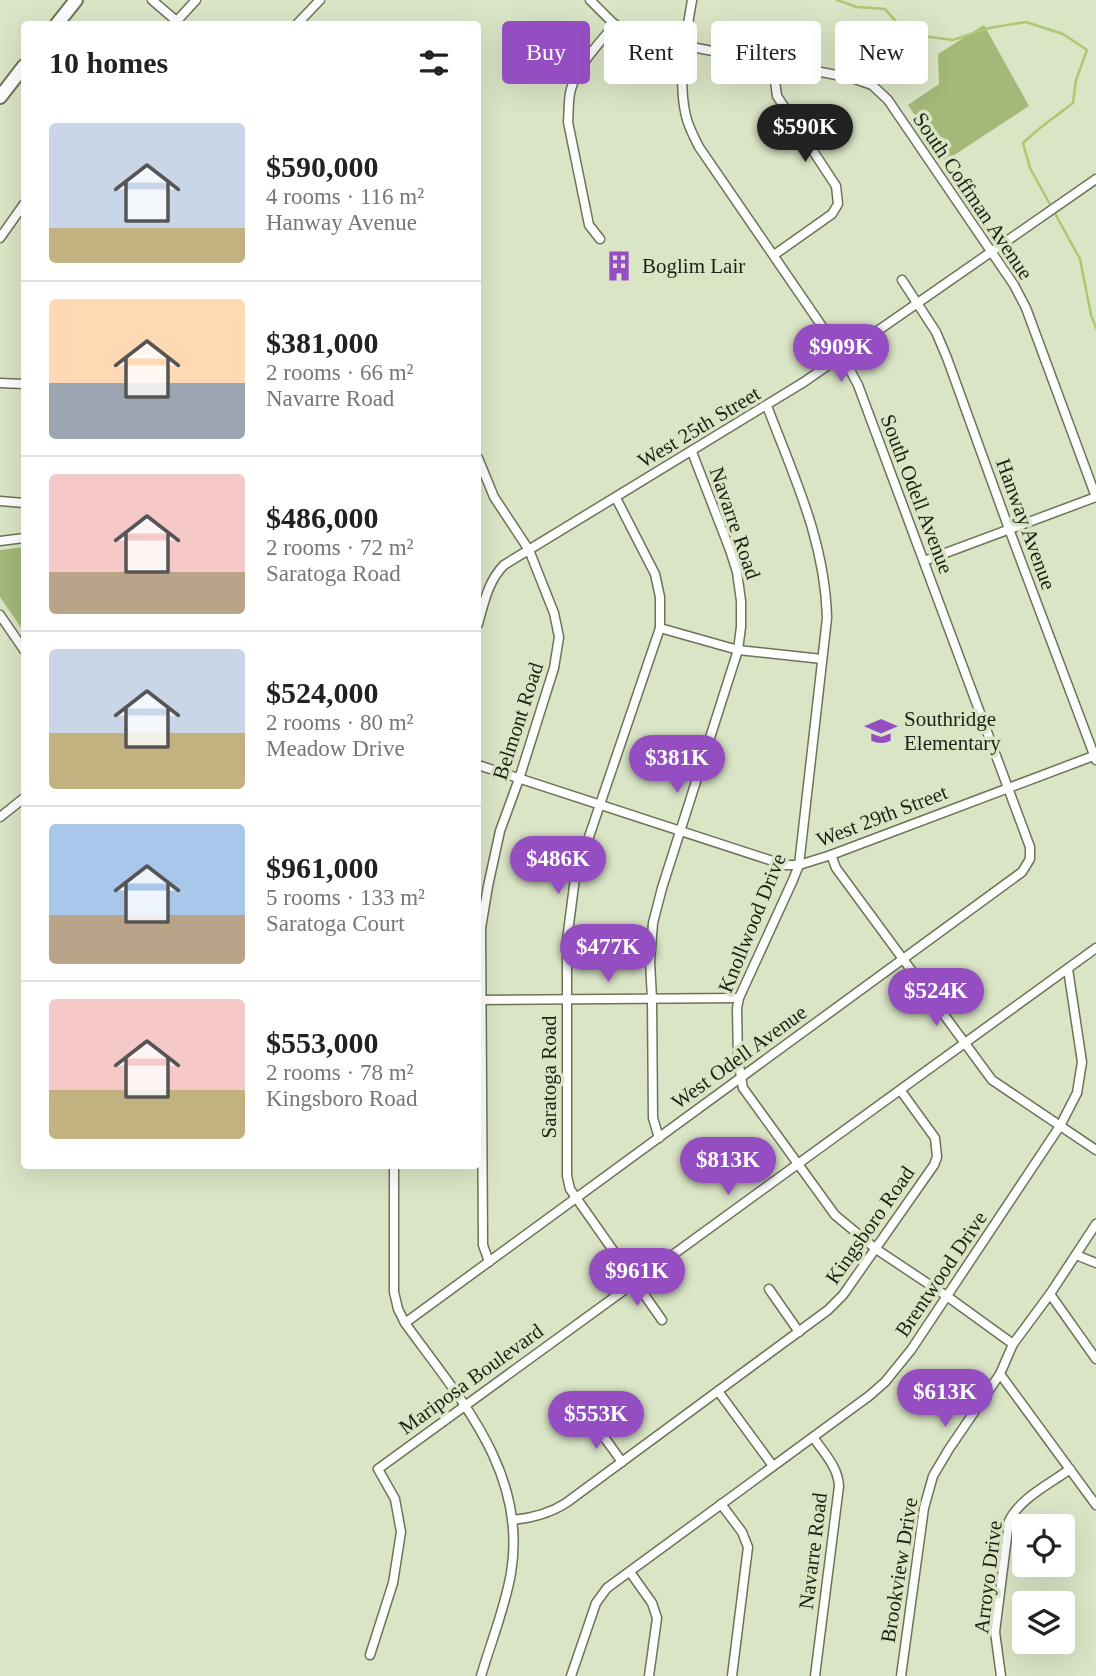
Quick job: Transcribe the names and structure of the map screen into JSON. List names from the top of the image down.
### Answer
{
  "streets": {
    "street": [
      "South Coffman Avenue",
      "West 25th Street",
      "South Odell Avenue",
      "Navarre Road",
      "Hanway Avenue",
      "Belmont Road",
      "West 29th Street",
      "Knollwood Drive",
      "West Odell Avenue",
      "Saratoga Road",
      "Kingsboro Road",
      "Brentwood Drive",
      "Mariposa Boulevard",
      "Brookview Drive",
      "Arroyo Drive"
    ]
  },
  "crossings": [
    ["South Coffman Avenue", "West 25th Street"],
    ["West 25th Street", "South Odell Avenue"],
    ["West 25th Street", "Navarre Road"],
    ["West 25th Street", "Hanway Avenue"],
    ["West 25th Street", "Belmont Road"],
    ["West 25th Street", "Knollwood Drive"],
    ["West 25th Street", "Saratoga Road"],
    ["South Odell Avenue", "West 29th Street"],
    ["South Odell Avenue", "West Odell Avenue"],
    ["Navarre Road", "West 29th Street"],
    ["Navarre Road", "West Odell Avenue"],
    ["Navarre Road", "Brentwood Drive"],
    ["Hanway Avenue", "West 29th Street"],
    ["Belmont Road", "West 29th Street"],
    ["Belmont Road", "West Odell Avenue"],
    ["West 29th Street", "Knollwood Drive"],
    ["West 29th Street", "West Odell Avenue"],
    ["West 29th Street", "Saratoga Road"],
    ["Knollwood Drive", "West Odell Avenue"],
    ["Knollwood Drive", "Kingsboro Road"],
    ["Knollwood Drive", "Brentwood Drive"],
    ["Knollwood Drive", "Mariposa Boulevard"],
    ["Knollwood Drive", "Brookview Drive"],
    ["West Odell Avenue", "Saratoga Road"],
    ["Saratoga Road", "Mariposa Boulevard"],
    ["Kingsboro Road", "Mariposa Boulevard"],
    ["Brentwood Drive", "Mariposa Boulevard"]
  ],
  "places": {
    "building": ["Boglim Lair"],
    "school or university": ["Southridge Elementary"]
  },
  "page": {
    "chip": [
      "Buy",
      "Rent",
      "Filters",
      "New"
    ],
    "heading": "10 homes",
    "price": [
      "$590K",
      "$909K",
      "$381K",
      "$486K",
      "$477K",
      "$524K",
      "$813K",
      "$961K",
      "$613K",
      "$553K"
    ],
    "list": [
      {
        "name": "$590,000",
        "note": "4 rooms · 116 m² · Hanway Avenue"
      },
      {
        "name": "$381,000",
        "note": "2 rooms · 66 m² · Navarre Road"
      },
      {
        "name": "$486,000",
        "note": "2 rooms · 72 m² · Saratoga Road"
      },
      {
        "name": "$524,000",
        "note": "2 rooms · 80 m² · Meadow Drive"
      },
      {
        "name": "$961,000",
        "note": "5 rooms · 133 m² · Saratoga Court"
      },
      {
        "name": "$553,000",
        "note": "2 rooms · 78 m² · Kingsboro Road"
      }
    ]
  }
}
